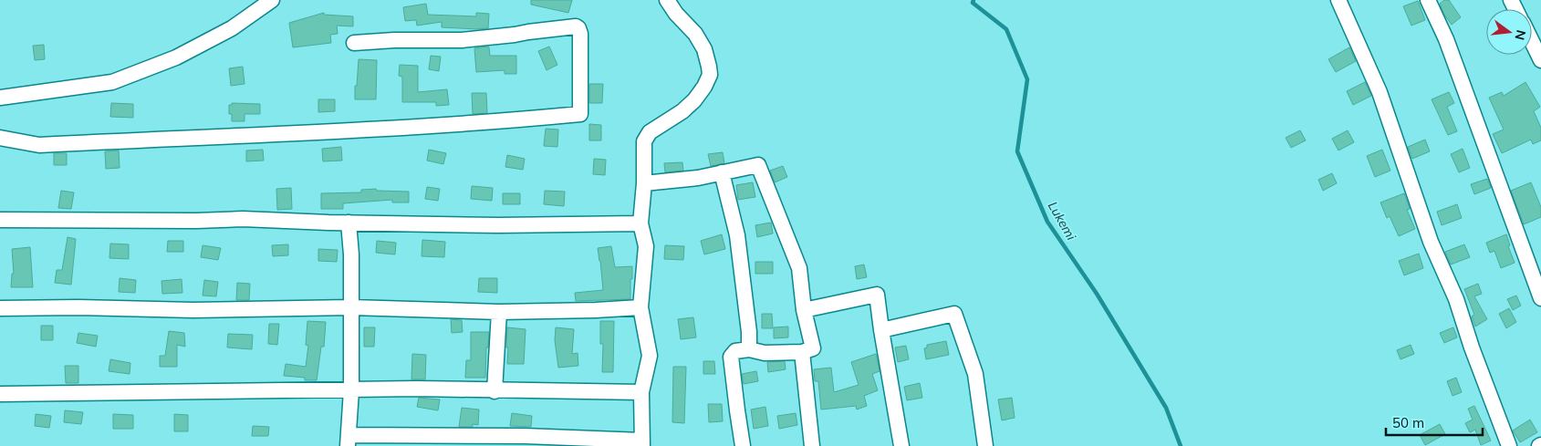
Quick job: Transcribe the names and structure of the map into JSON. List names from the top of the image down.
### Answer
{
  "water": ["Lukemi"],
  "scale_bar": "50 m",
  "north": "right"
}
